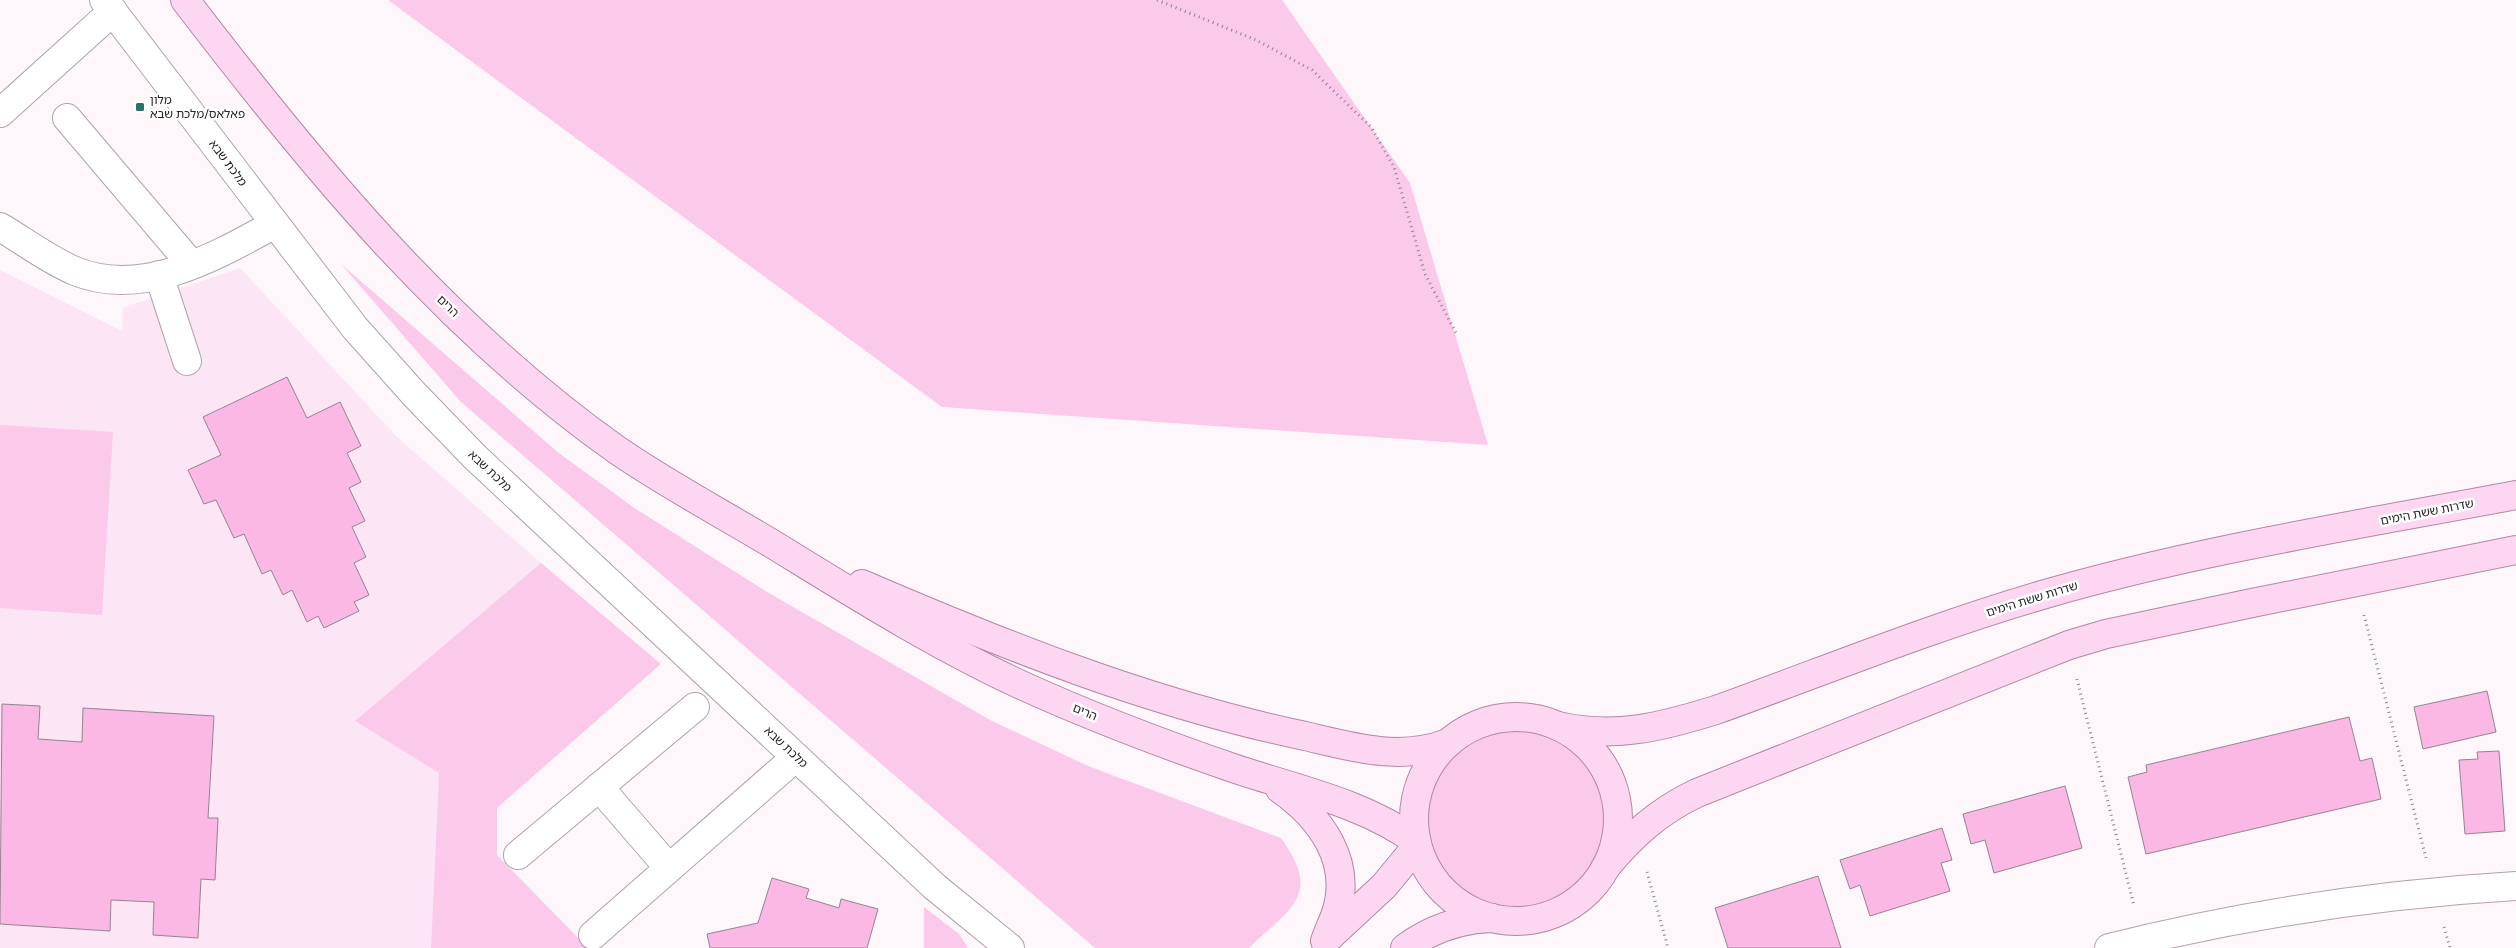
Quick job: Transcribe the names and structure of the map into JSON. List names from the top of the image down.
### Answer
{
  "streets": {
    "main road": ["הרים", "שדרות ששת הימים"],
    "street": ["מלכת שבא"]
  },
  "places": {
    "transit": ["מלון פאלאס/מלכת שבא"]
  }
}
